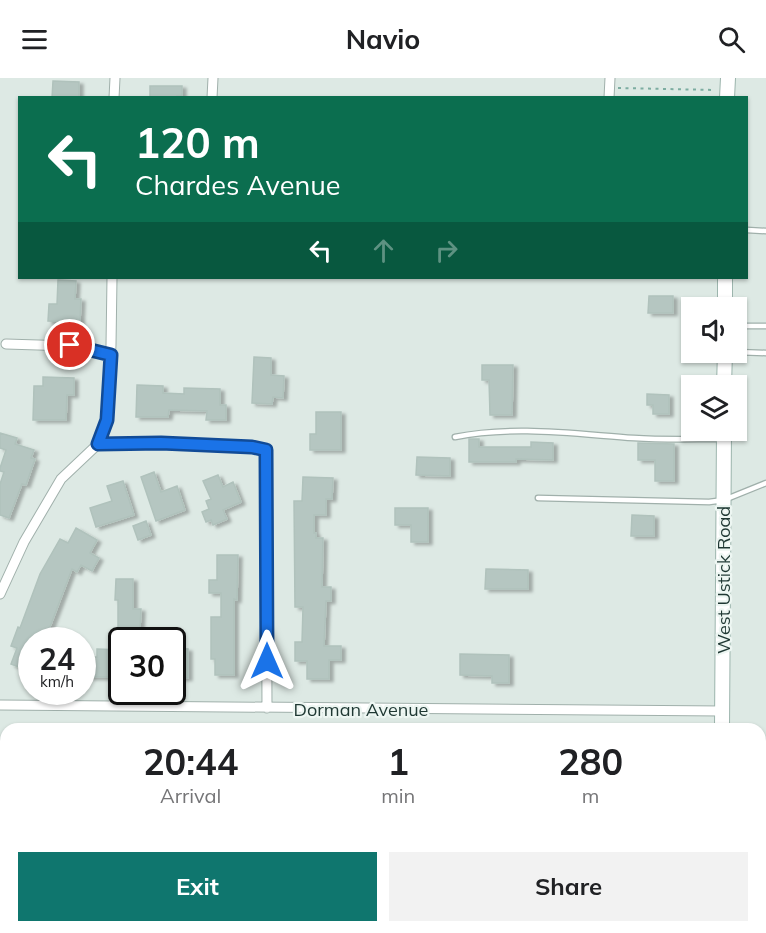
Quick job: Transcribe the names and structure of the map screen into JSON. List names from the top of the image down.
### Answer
{
  "streets": {
    "main road": ["West Ustick Road"],
    "street": ["Dorman Avenue"]
  },
  "crossings": [
    ["West Ustick Road", "Dorman Avenue"]
  ],
  "page": {
    "header": "Navio",
    "turn": ["120 m", "Chardes Avenue"],
    "speed": "24 km/h",
    "limit": "30",
    "eta": [
      "20:44",
      "Arrival",
      "1",
      "min",
      "280",
      "m"
    ],
    "buttons": ["Exit", "Share"]
  }
}
